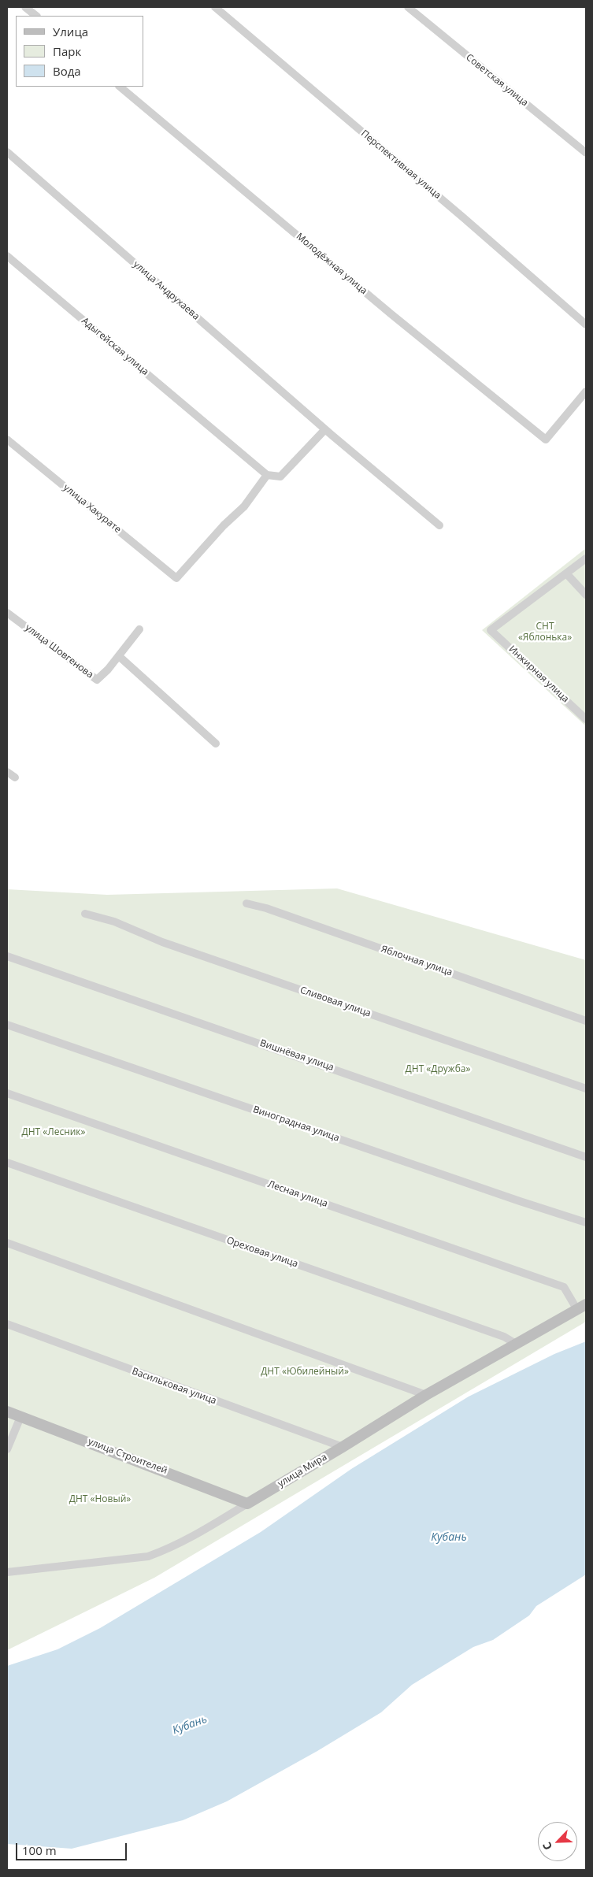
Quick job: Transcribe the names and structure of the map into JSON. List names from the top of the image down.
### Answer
{
  "streets": {
    "street": [
      "Советская улица",
      "Перспективная улица",
      "Молодёжная улица",
      "улица Андрухаева",
      "Адыгейская улица",
      "улица Хакурате",
      "улица Шовгенова",
      "Инжирная улица",
      "Яблочная улица",
      "Сливовая улица",
      "Вишнёвая улица",
      "Виноградная улица",
      "Лесная улица",
      "Ореховая улица",
      "Васильковая улица",
      "улица Строителей",
      "улица Мира"
    ]
  },
  "crossings": [
    ["Адыгейская улица", "улица Хакурате"],
    ["Лесная улица", "улица Мира"],
    ["Ореховая улица", "улица Мира"],
    ["Васильковая улица", "улица Мира"],
    ["улица Строителей", "улица Мира"]
  ],
  "water": ["Кубань"],
  "parks": [
    "СНТ «Яблонька»",
    "ДНТ «Дружба»",
    "ДНТ «Лесник»",
    "ДНТ «Юбилейный»",
    "ДНТ «Новый»"
  ],
  "legend": ["Улица", "Парк", "Вода"],
  "scale_bar": "100 m",
  "north": "bottom left"
}
